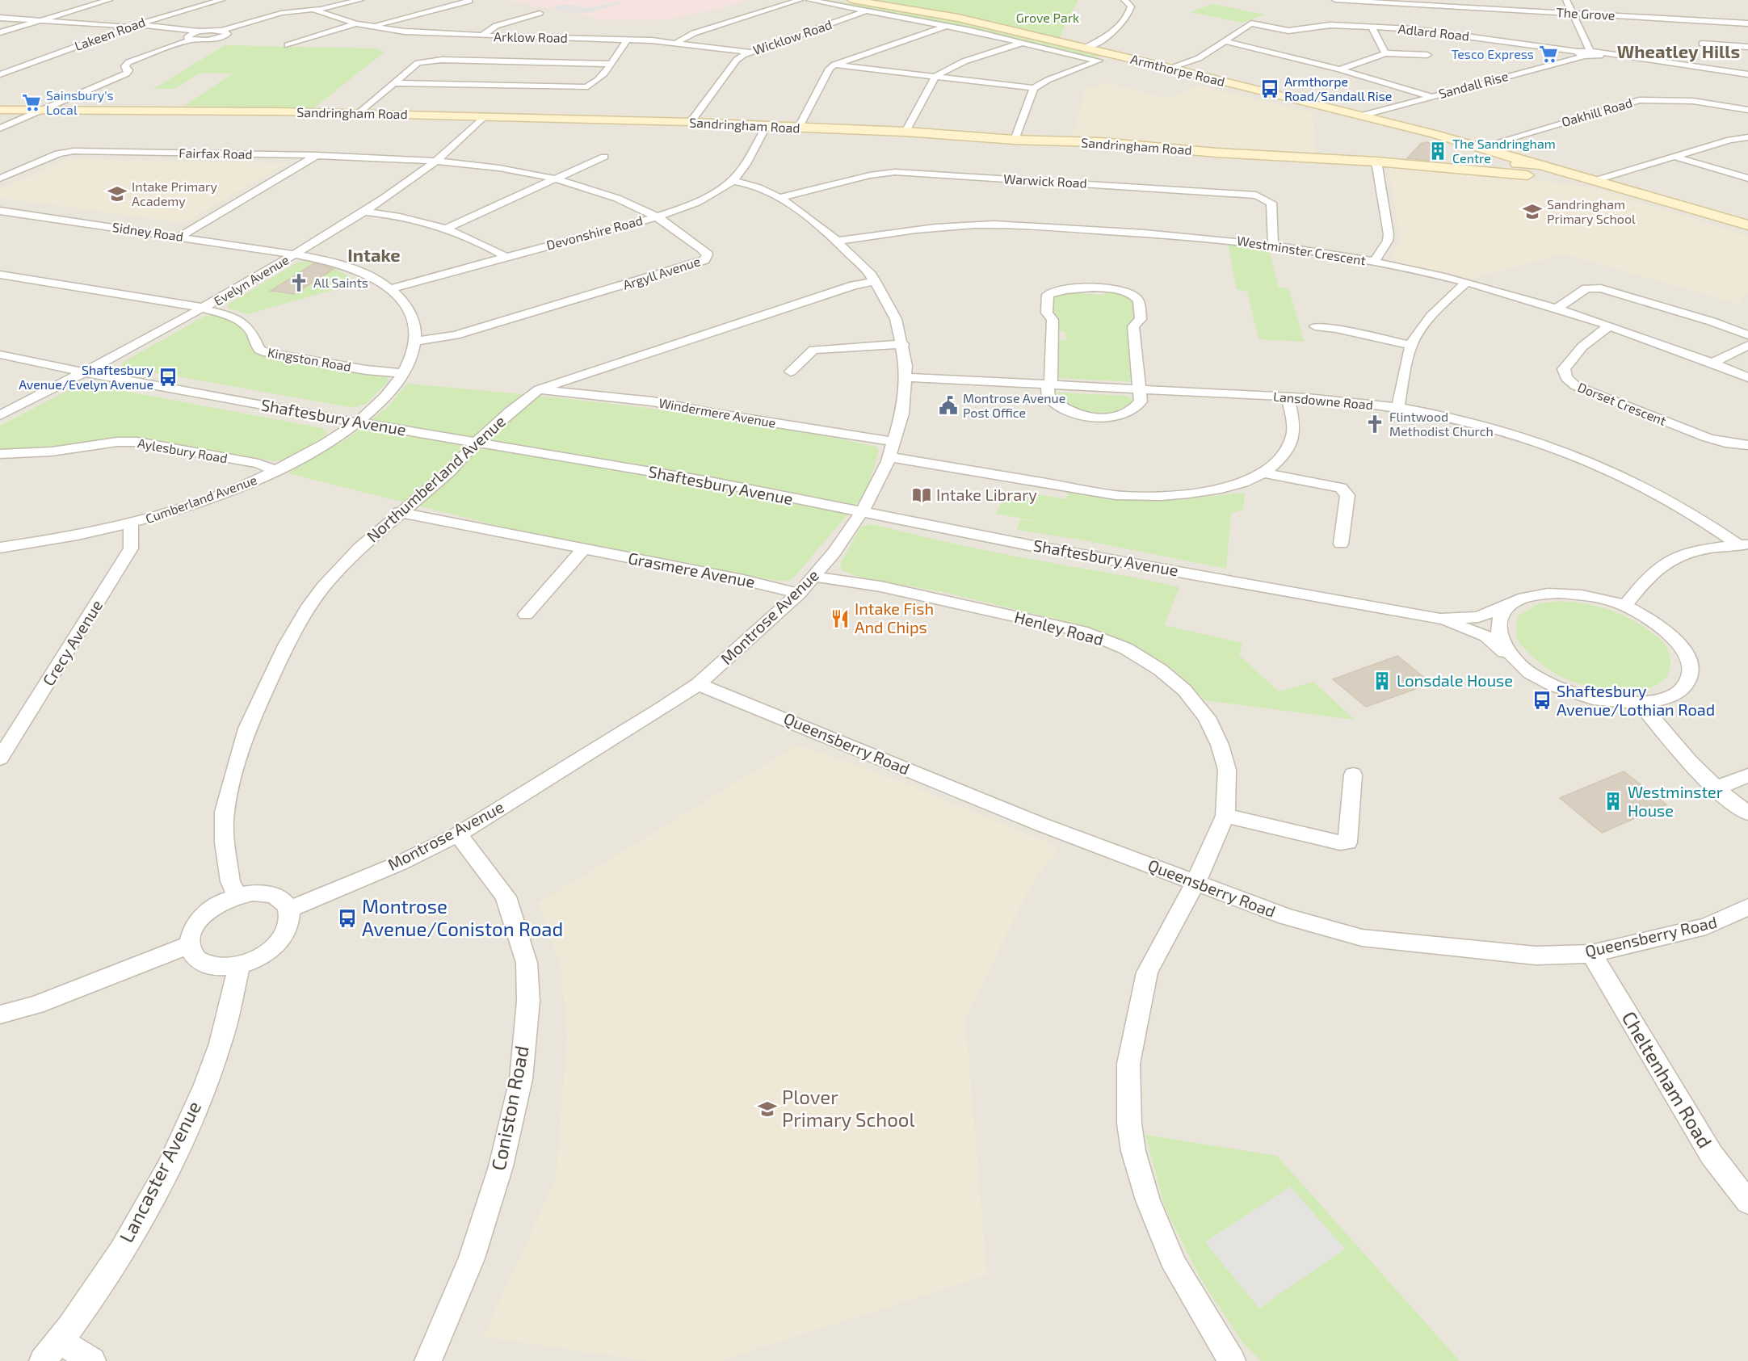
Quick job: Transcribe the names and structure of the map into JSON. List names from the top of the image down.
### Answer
{
  "streets": {
    "street": [
      "The Grove",
      "Adlard Road",
      "Lakeen Road",
      "Arklow Road",
      "Wicklow Road",
      "Armthorpe Road",
      "Sandall Rise",
      "Oakhill Road",
      "Sandringham Road",
      "Fairfax Road",
      "Warwick Road",
      "Sidney Road",
      "Devonshire Road",
      "Westminster Crescent",
      "Argyll Avenue",
      "Evelyn Avenue",
      "Kingston Road",
      "Lansdowne Road",
      "Dorset Crescent",
      "Windermere Avenue",
      "Shaftesbury Avenue",
      "Aylesbury Road",
      "Northumberland Avenue",
      "Cumberland Avenue",
      "Grasmere Avenue",
      "Montrose Avenue",
      "Henley Road",
      "Crecy Avenue",
      "Queensberry Road",
      "Cheltenham Road",
      "Coniston Road",
      "Lancaster Avenue"
    ]
  },
  "crossings": [
    ["Adlard Road", "Sandall Rise"],
    ["Arklow Road", "Wicklow Road"],
    ["Wicklow Road", "Sandringham Road"],
    ["Armthorpe Road", "Sandall Rise"],
    ["Armthorpe Road", "Oakhill Road"],
    ["Armthorpe Road", "Sandringham Road"],
    ["Sandringham Road", "Devonshire Road"],
    ["Sandringham Road", "Evelyn Avenue"],
    ["Fairfax Road", "Argyll Avenue"],
    ["Fairfax Road", "Evelyn Avenue"],
    ["Warwick Road", "Westminster Crescent"],
    ["Warwick Road", "Montrose Avenue"],
    ["Sidney Road", "Evelyn Avenue"],
    ["Sidney Road", "Cumberland Avenue"],
    ["Devonshire Road", "Argyll Avenue"],
    ["Devonshire Road", "Cumberland Avenue"],
    ["Devonshire Road", "Montrose Avenue"],
    ["Westminster Crescent", "Dorset Crescent"],
    ["Westminster Crescent", "Montrose Avenue"],
    ["Argyll Avenue", "Evelyn Avenue"],
    ["Argyll Avenue", "Cumberland Avenue"],
    ["Evelyn Avenue", "Kingston Road"],
    ["Evelyn Avenue", "Shaftesbury Avenue"],
    ["Evelyn Avenue", "Cumberland Avenue"],
    ["Kingston Road", "Cumberland Avenue"],
    ["Lansdowne Road", "Montrose Avenue"],
    ["Windermere Avenue", "Northumberland Avenue"],
    ["Windermere Avenue", "Montrose Avenue"],
    ["Shaftesbury Avenue", "Northumberland Avenue"],
    ["Shaftesbury Avenue", "Cumberland Avenue"],
    ["Shaftesbury Avenue", "Montrose Avenue"],
    ["Aylesbury Road", "Cumberland Avenue"],
    ["Northumberland Avenue", "Grasmere Avenue"],
    ["Northumberland Avenue", "Montrose Avenue"],
    ["Northumberland Avenue", "Lancaster Avenue"],
    ["Cumberland Avenue", "Crecy Avenue"],
    ["Grasmere Avenue", "Montrose Avenue"],
    ["Montrose Avenue", "Henley Road"],
    ["Montrose Avenue", "Queensberry Road"],
    ["Montrose Avenue", "Coniston Road"],
    ["Montrose Avenue", "Lancaster Avenue"],
    ["Henley Road", "Queensberry Road"],
    ["Queensberry Road", "Cheltenham Road"]
  ],
  "districts": ["Wheatley Hills", "Intake"],
  "parks": ["Grove Park"],
  "places": {
    "supermarket": ["Tesco Express", "Sainsbury's Local"],
    "bus stop": [
      "Armthorpe Road/Sandall Rise",
      "Shaftesbury Avenue/Evelyn Avenue",
      "Shaftesbury Avenue/Lothian Road",
      "Montrose Avenue/Coniston Road"
    ],
    "building": ["The Sandringham Centre", "Lonsdale House", "Westminster House"],
    "school or university": ["Intake Primary Academy", "Sandringham Primary School", "Plover Primary School"],
    "church": ["All Saints", "Flintwood Methodist Church"],
    "public building": ["Montrose Avenue Post Office"],
    "library": ["Intake Library"],
    "restaurant": ["Intake Fish And Chips"]
  }
}
